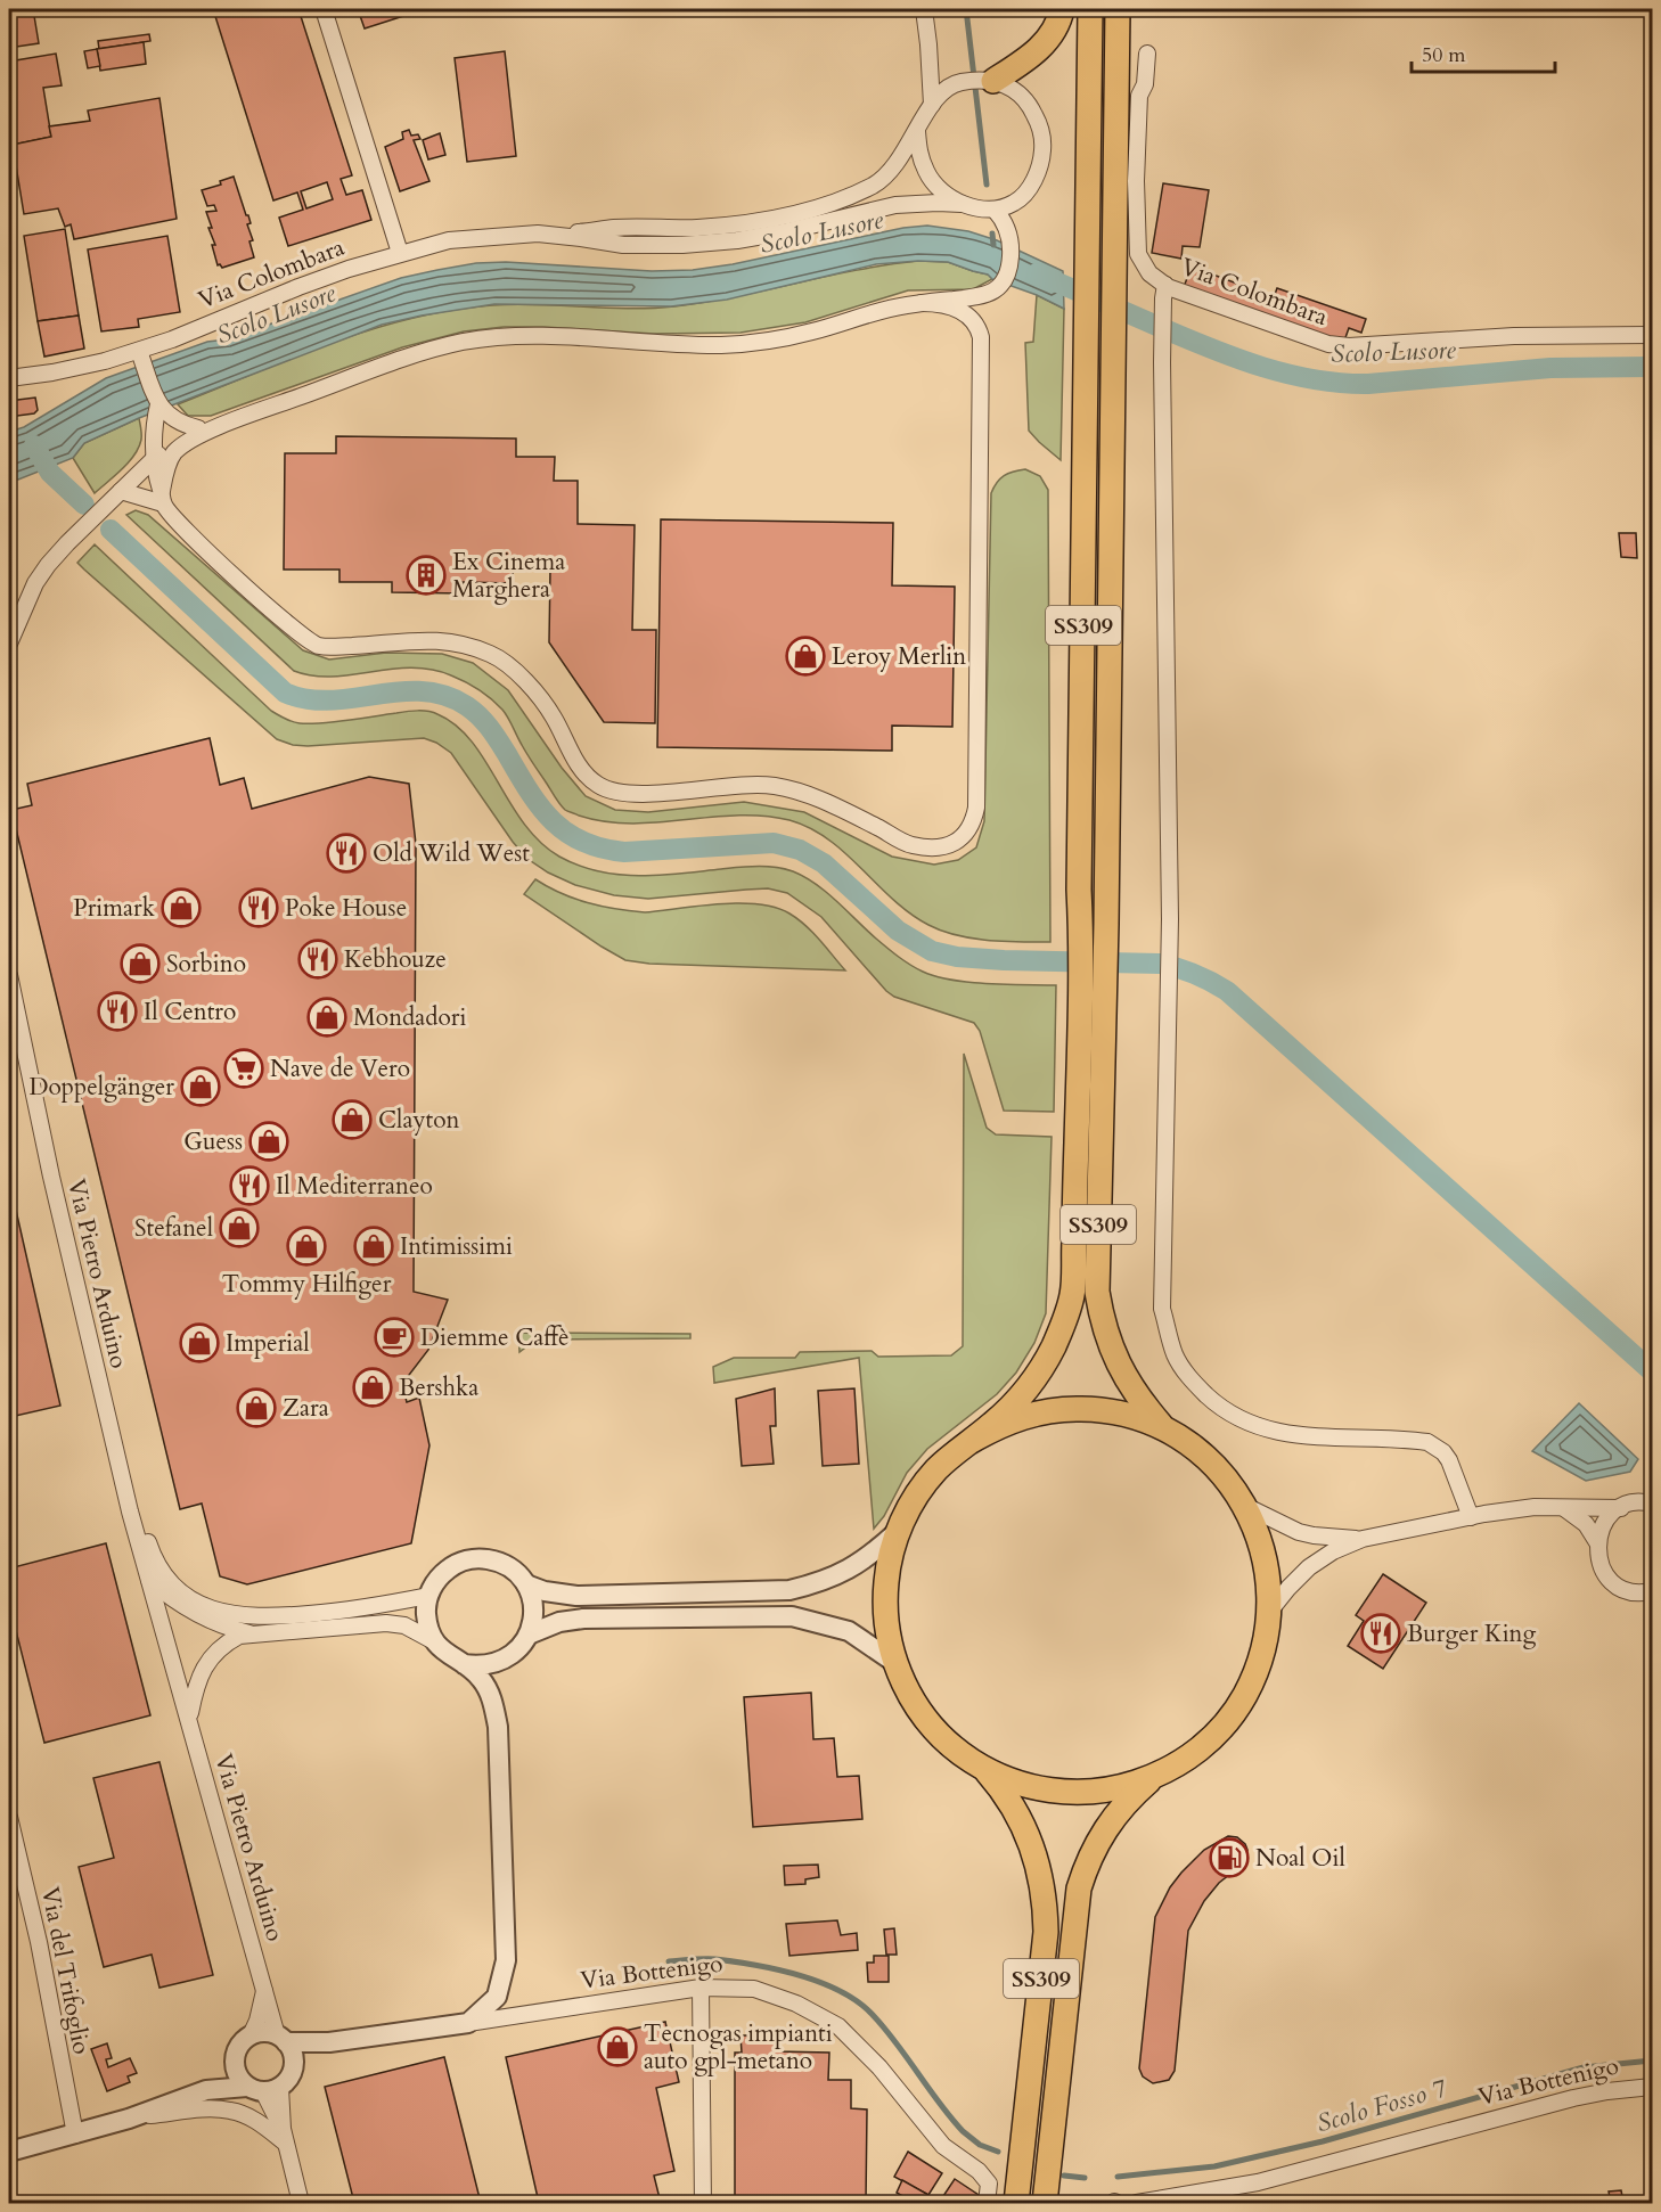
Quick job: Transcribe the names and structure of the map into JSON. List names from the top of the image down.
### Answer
{
  "streets": {
    "main road": ["SS309"],
    "street": [
      "Via Colombara",
      "Via Pietro Arduino",
      "Via del Trifoglio",
      "Via Bottenigo"
    ]
  },
  "crossings": [
    ["Via Pietro Arduino", "Via Bottenigo"]
  ],
  "water": ["Scolo Lusore", "Scolo Fosso 7"],
  "places": {
    "building": ["Ex Cinema Marghera"],
    "shop": [
      "Leroy Merlin",
      "Primark",
      "Sorbino",
      "Mondadori",
      "Doppelgänger",
      "Clayton",
      "Guess",
      "Stefanel",
      "Tommy Hilfiger",
      "Intimissimi",
      "Imperial",
      "Bershka",
      "Zara",
      "Tecnogas impianti auto gpl-metano"
    ],
    "restaurant": [
      "Old Wild West",
      "Poke House",
      "Kebhouze",
      "Il Centro",
      "Il Mediterraneo",
      "Burger King"
    ],
    "supermarket": ["Nave de Vero"],
    "cafe": ["Diemme Caffè"],
    "fuel station": ["Noal Oil"]
  },
  "scale_bar": "50 m"
}
